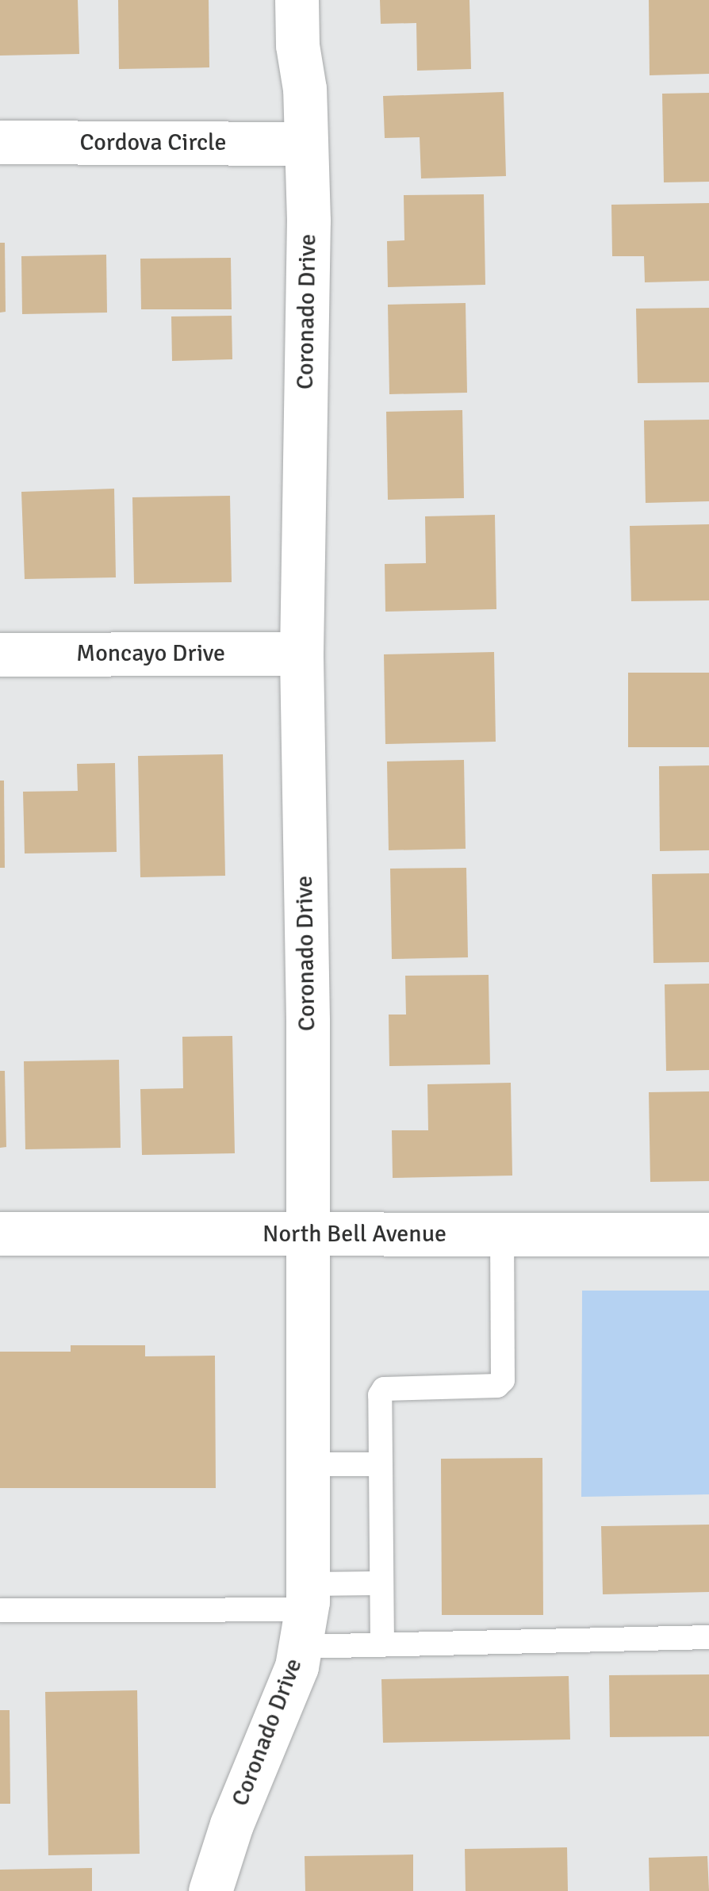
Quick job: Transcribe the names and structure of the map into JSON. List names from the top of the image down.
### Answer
{
  "streets": {
    "street": [
      "Cordova Circle",
      "Coronado Drive",
      "Moncayo Drive",
      "North Bell Avenue"
    ]
  },
  "crossings": [
    ["Cordova Circle", "Coronado Drive"],
    ["Coronado Drive", "Moncayo Drive"],
    ["Coronado Drive", "North Bell Avenue"]
  ]
}
